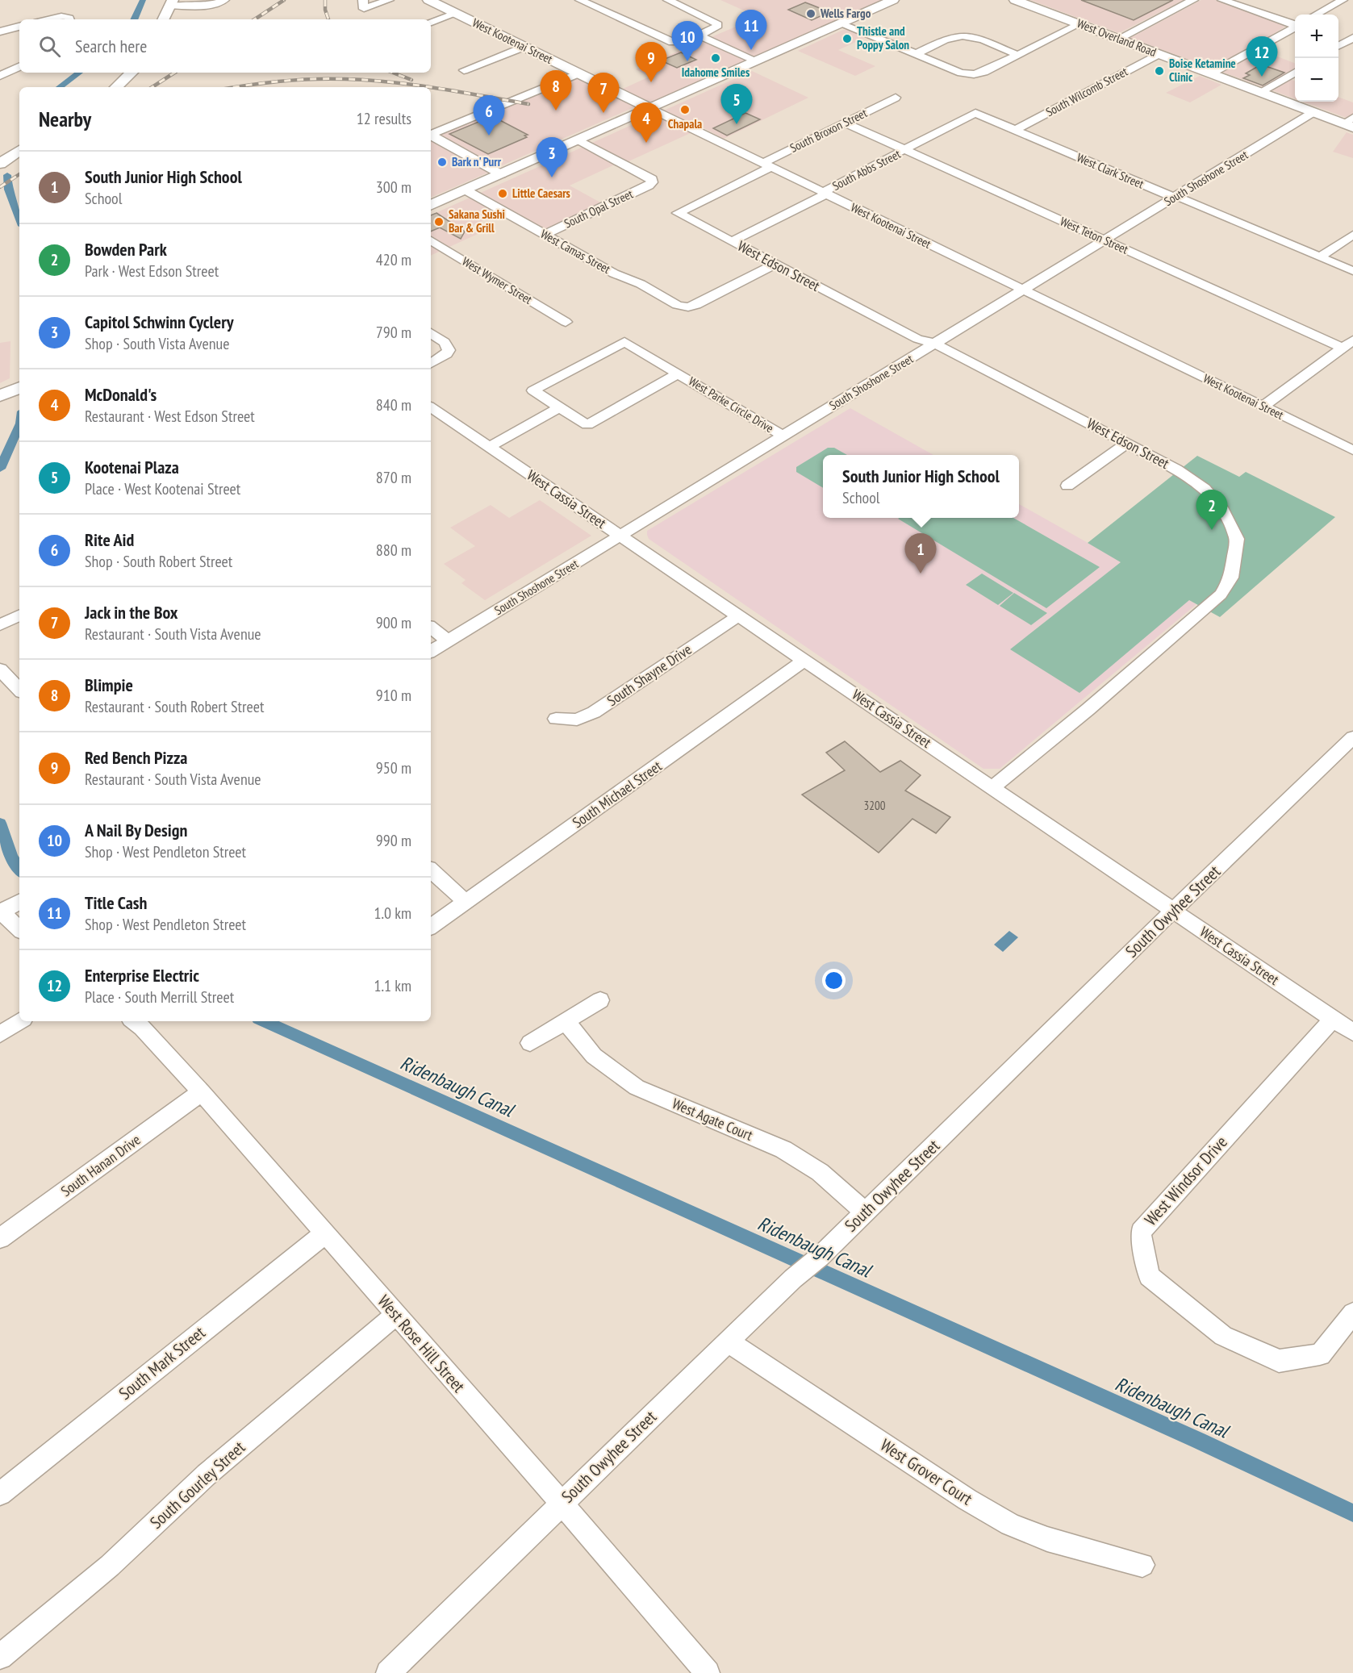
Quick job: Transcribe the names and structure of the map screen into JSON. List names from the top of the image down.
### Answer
{
  "streets": {
    "main road": ["West Overland Road", "West Kootenai Street"],
    "street": [
      "South Wilcomb Street",
      "South Broxon Street",
      "South Abbs Street",
      "West Clark Street",
      "South Shoshone Street",
      "South Opal Street",
      "West Teton Street",
      "West Camas Street",
      "West Edson Street",
      "West Wymer Street",
      "West Parke Circle Drive",
      "West Cassia Street",
      "South Shayne Drive",
      "South Michael Street",
      "South Owyhee Street",
      "West Agate Court",
      "South Hanan Drive",
      "West Windsor Drive",
      "West Rose Hill Street",
      "South Mark Street",
      "West Grover Court",
      "South Gourley Street"
    ]
  },
  "crossings": [
    ["West Overland Road", "South Wilcomb Street"],
    ["West Overland Road", "South Shoshone Street"],
    ["West Kootenai Street", "South Broxon Street"],
    ["West Kootenai Street", "South Abbs Street"],
    ["West Kootenai Street", "South Shoshone Street"],
    ["South Wilcomb Street", "West Clark Street"],
    ["South Broxon Street", "West Teton Street"],
    ["South Broxon Street", "West Edson Street"],
    ["South Abbs Street", "West Clark Street"],
    ["South Abbs Street", "West Teton Street"],
    ["South Abbs Street", "West Edson Street"],
    ["West Clark Street", "South Shoshone Street"],
    ["South Shoshone Street", "West Teton Street"],
    ["South Shoshone Street", "West Edson Street"],
    ["South Shoshone Street", "West Parke Circle Drive"],
    ["South Shoshone Street", "West Cassia Street"],
    ["South Opal Street", "West Camas Street"],
    ["West Camas Street", "West Edson Street"],
    ["West Edson Street", "West Cassia Street"],
    ["West Cassia Street", "South Shayne Drive"],
    ["West Cassia Street", "South Michael Street"],
    ["West Cassia Street", "South Owyhee Street"],
    ["West Cassia Street", "West Windsor Drive"],
    ["South Owyhee Street", "West Agate Court"],
    ["South Owyhee Street", "West Rose Hill Street"],
    ["South Owyhee Street", "West Grover Court"],
    ["South Hanan Drive", "West Rose Hill Street"],
    ["West Rose Hill Street", "South Mark Street"],
    ["West Rose Hill Street", "South Gourley Street"]
  ],
  "water": ["Ridenbaugh Canal"],
  "places": [
    "Wells Fargo",
    "Thistle and Poppy Salon",
    "Idahome Smiles",
    "Boise Ketamine Clinic",
    "Chapala",
    "Bark n' Purr",
    "Little Caesars",
    "Sakana Sushi Bar & Grill"
  ],
  "house_numbers": ["3200"],
  "page": {
    "pins": [
      "11",
      "10",
      "12",
      "9",
      "8",
      "7",
      "5",
      "6",
      "4",
      "3",
      "2",
      "1"
    ],
    "map_buttons": ["+", "−"],
    "search": "Search here",
    "heading": ["Nearby", "12 results"],
    "list": [
      {
        "mark": "1",
        "name": "South Junior High School",
        "note": "School",
        "value": "300 m"
      },
      {
        "mark": "2",
        "name": "Bowden Park",
        "note": "Park · West Edson Street",
        "value": "420 m"
      },
      {
        "mark": "3",
        "name": "Capitol Schwinn Cyclery",
        "note": "Shop · South Vista Avenue",
        "value": "790 m"
      },
      {
        "mark": "4",
        "name": "McDonald's",
        "note": "Restaurant · West Edson Street",
        "value": "840 m"
      },
      {
        "mark": "5",
        "name": "Kootenai Plaza",
        "note": "Place · West Kootenai Street",
        "value": "870 m"
      },
      {
        "mark": "6",
        "name": "Rite Aid",
        "note": "Shop · South Robert Street",
        "value": "880 m"
      },
      {
        "mark": "7",
        "name": "Jack in the Box",
        "note": "Restaurant · South Vista Avenue",
        "value": "900 m"
      },
      {
        "mark": "8",
        "name": "Blimpie",
        "note": "Restaurant · South Robert Street",
        "value": "910 m"
      },
      {
        "mark": "9",
        "name": "Red Bench Pizza",
        "note": "Restaurant · South Vista Avenue",
        "value": "950 m"
      },
      {
        "mark": "10",
        "name": "A Nail By Design",
        "note": "Shop · West Pendleton Street",
        "value": "990 m"
      },
      {
        "mark": "11",
        "name": "Title Cash",
        "note": "Shop · West Pendleton Street",
        "value": "1.0 km"
      },
      {
        "mark": "12",
        "name": "Enterprise Electric",
        "note": "Place · South Merrill Street",
        "value": "1.1 km"
      }
    ],
    "popup": ["South Junior High School", "School"]
  }
}
